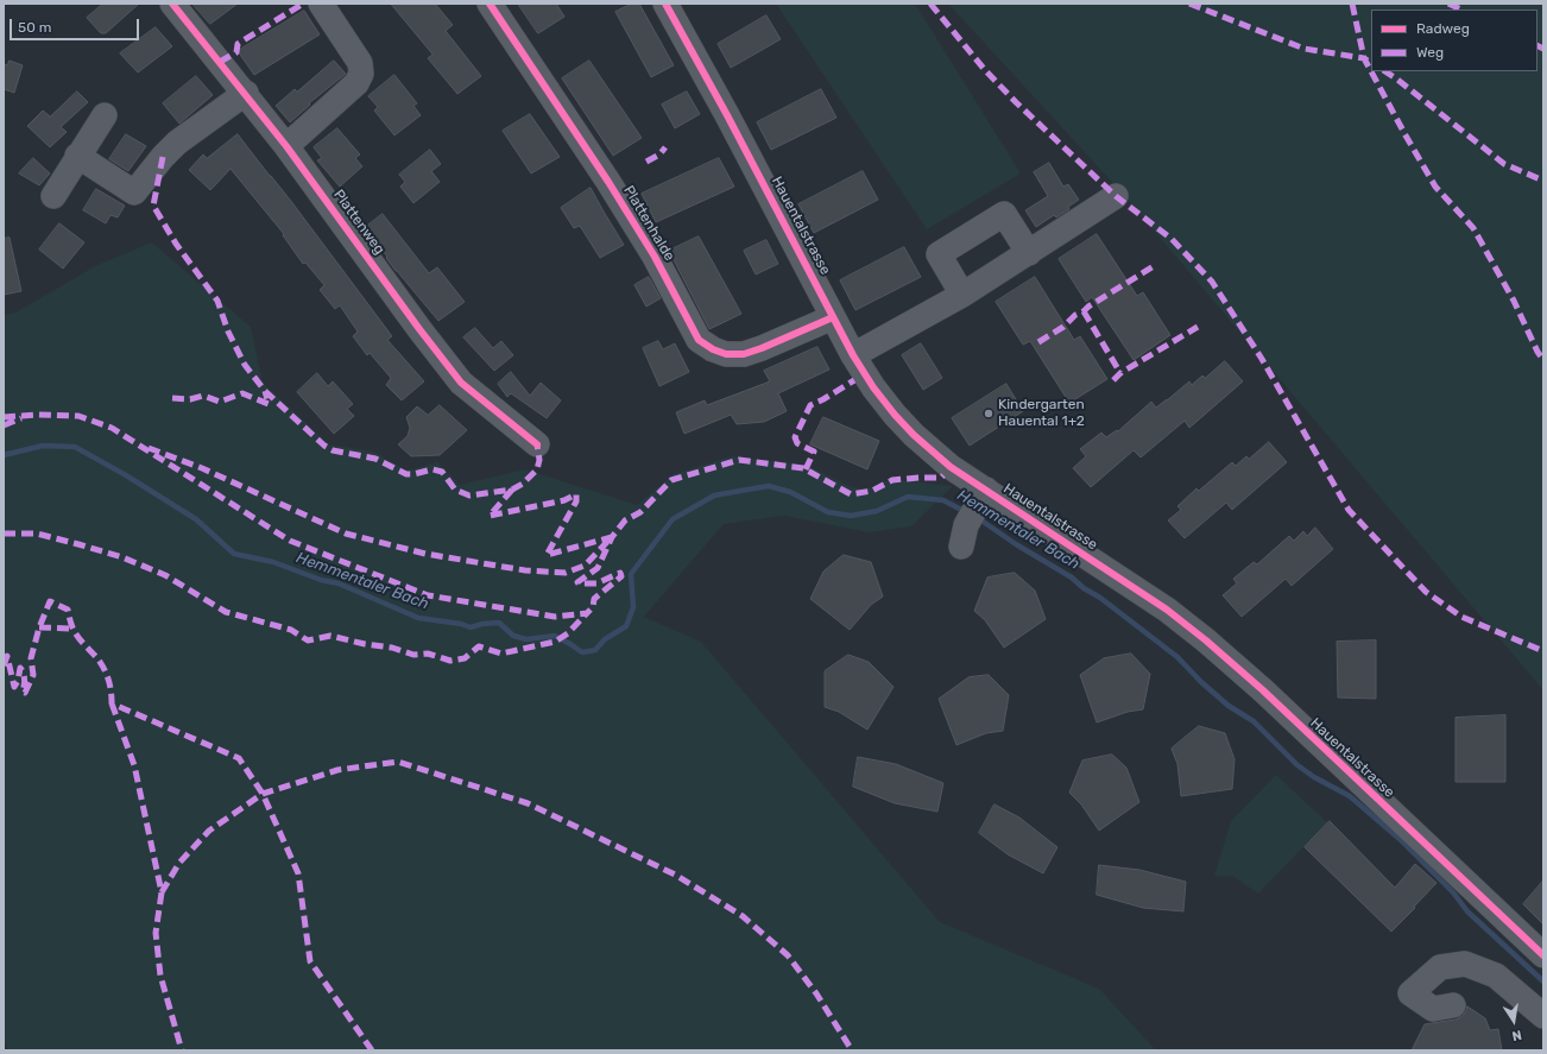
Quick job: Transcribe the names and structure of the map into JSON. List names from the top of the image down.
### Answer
{
  "streets": {
    "street": ["Plattenweg", "Plattenhalde", "Hauentalstrasse"]
  },
  "crossings": [
    ["Plattenhalde", "Hauentalstrasse"]
  ],
  "water": ["Hemmentaler Bach"],
  "places": ["Kindergarten Hauental 1+2"],
  "legend": ["Radweg", "Weg"],
  "scale_bar": "50 m",
  "north": "bottom"
}
